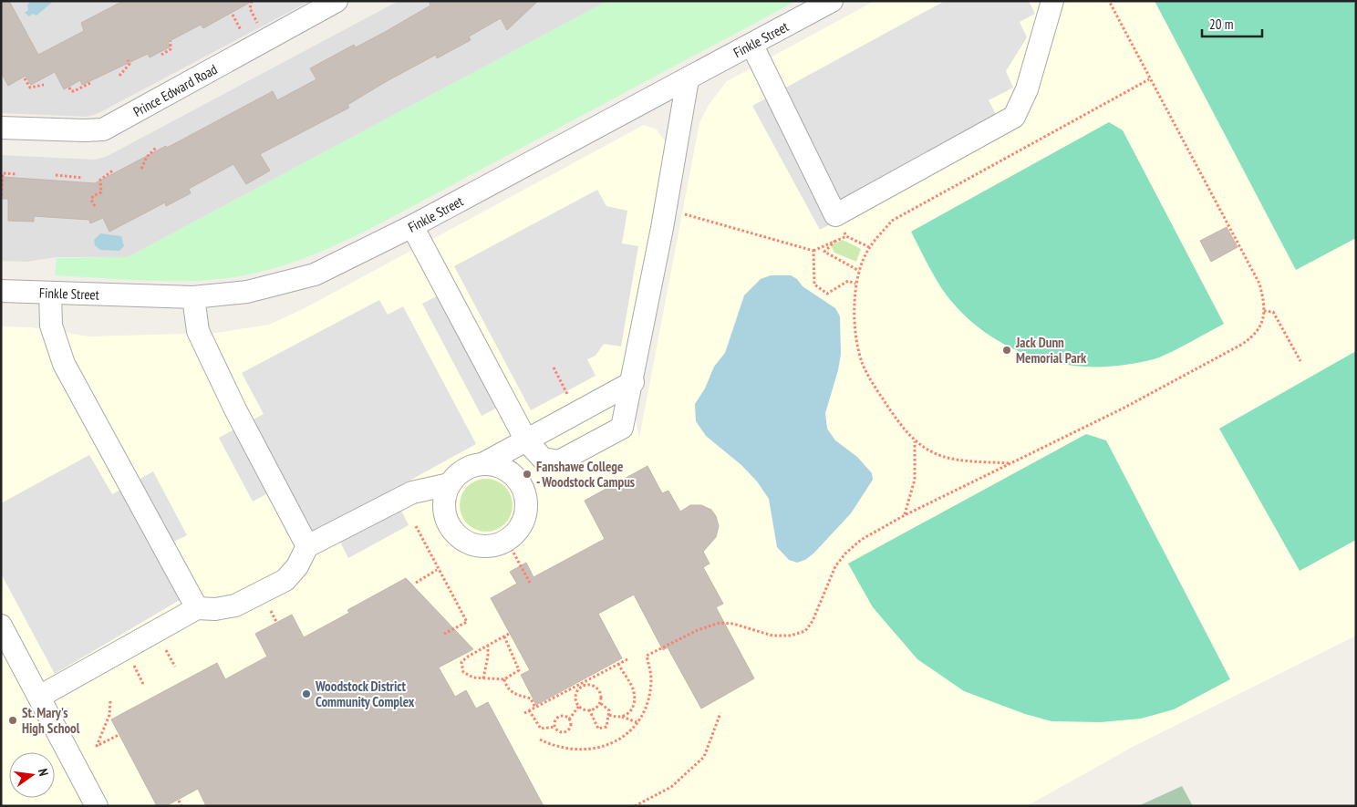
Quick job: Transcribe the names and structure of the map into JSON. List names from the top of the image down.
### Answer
{
  "streets": {
    "street": ["Finkle Street", "Prince Edward Road"]
  },
  "places": [
    "Jack Dunn Memorial Park",
    "Fanshawe College - Woodstock Campus",
    "Woodstock District Community Complex",
    "St. Mary's High School"
  ],
  "scale_bar": "20 m",
  "north": "right"
}
